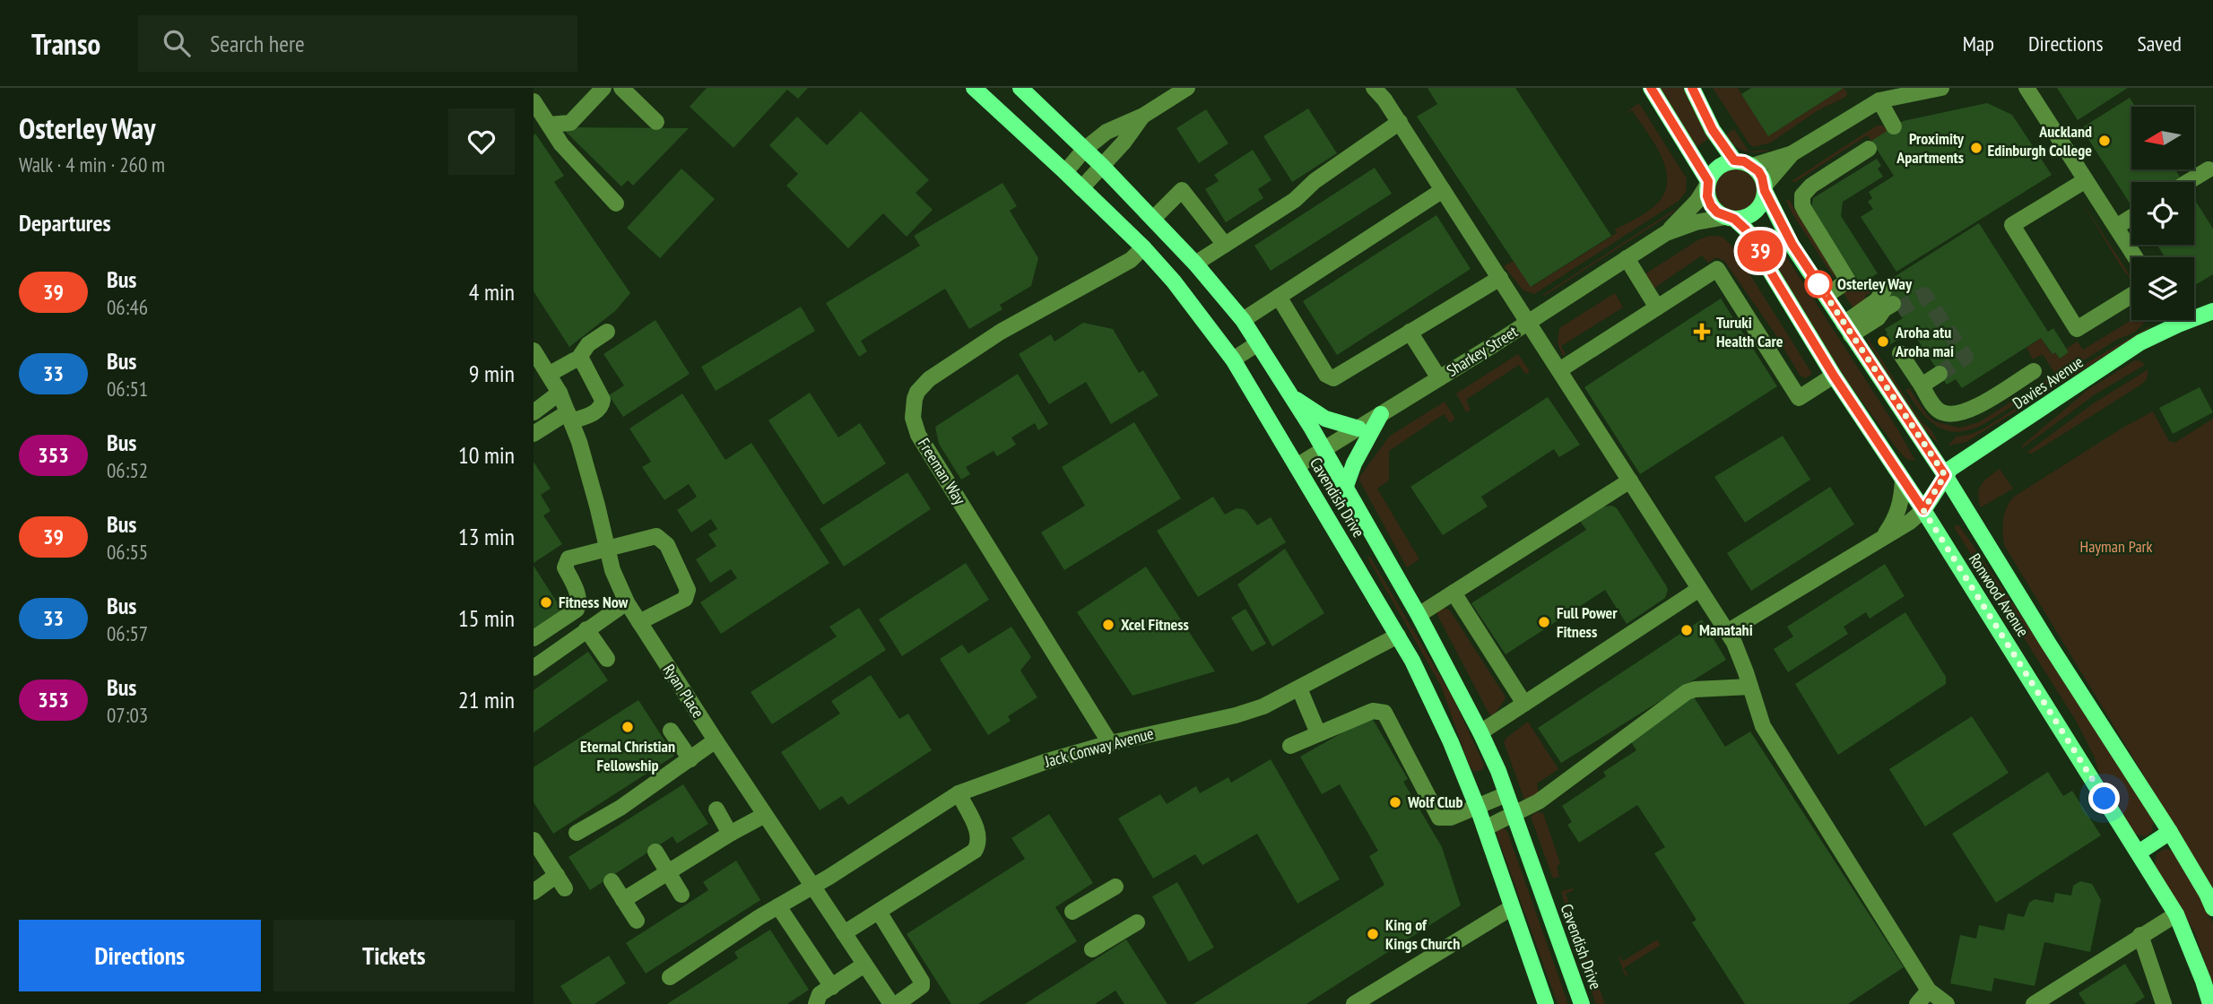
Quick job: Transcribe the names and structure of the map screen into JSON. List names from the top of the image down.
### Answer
{
  "streets": {
    "main road": ["Davies Avenue", "Cavendish Drive", "Ronwood Avenue"],
    "street": [
      "Sharkey Street",
      "Freeman Way",
      "Ryan Place",
      "Jack Conway Avenue"
    ]
  },
  "crossings": [
    ["Sharkey Street", "Cavendish Drive"],
    ["Sharkey Street", "Ronwood Avenue"],
    ["Davies Avenue", "Ronwood Avenue"],
    ["Freeman Way", "Cavendish Drive"],
    ["Freeman Way", "Jack Conway Avenue"],
    ["Cavendish Drive", "Jack Conway Avenue"],
    ["Ryan Place", "Jack Conway Avenue"]
  ],
  "parks": ["Hayman Park"],
  "places": {
    "other": [
      "Auckland Edinburgh College",
      "Proximity Apartments",
      "Osterley Way",
      "Aroha atu Aroha mai",
      "Fitness Now",
      "Full Power Fitness",
      "Xcel Fitness",
      "Manatahi",
      "Eternal Christian Fellowship",
      "Wolf Club",
      "King of Kings Church"
    ],
    "health": ["Turuki Health Care"]
  },
  "lines": ["bus line 39"],
  "north": "left",
  "page": {
    "header": "Transo",
    "search": "Search here",
    "nav": ["Map", "Directions", "Saved"],
    "heading": [
      ["Osterley Way", "Walk · 4 min · 260 m"],
      "Departures"
    ],
    "on_map": "39",
    "list": [
      {
        "mark": "39",
        "name": "Bus",
        "note": "06:46",
        "value": "4 min"
      },
      {
        "mark": "33",
        "name": "Bus",
        "note": "06:51",
        "value": "9 min"
      },
      {
        "mark": "353",
        "name": "Bus",
        "note": "06:52",
        "value": "10 min"
      },
      {
        "mark": "39",
        "name": "Bus",
        "note": "06:55",
        "value": "13 min"
      },
      {
        "mark": "33",
        "name": "Bus",
        "note": "06:57",
        "value": "15 min"
      },
      {
        "mark": "353",
        "name": "Bus",
        "note": "07:03",
        "value": "21 min"
      }
    ],
    "buttons": ["Directions", "Tickets"]
  }
}
